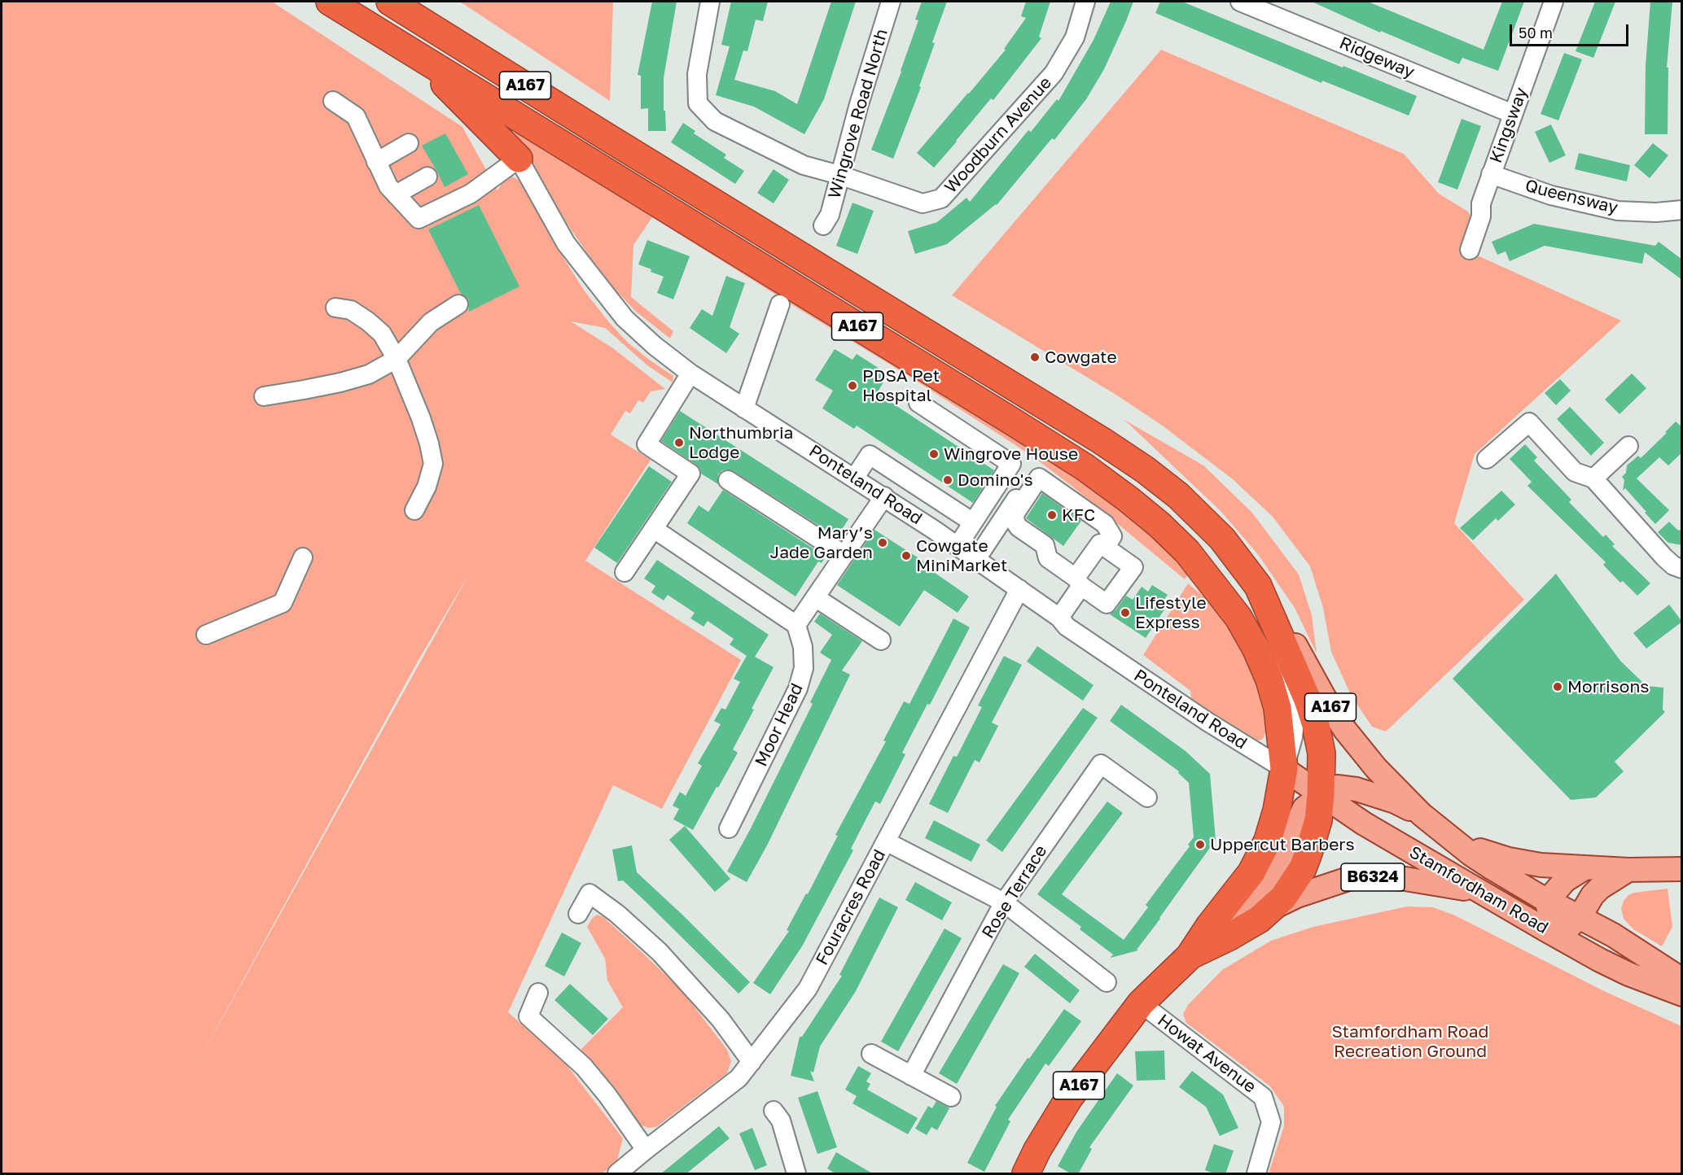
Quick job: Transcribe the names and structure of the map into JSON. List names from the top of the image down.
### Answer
{
  "streets": {
    "highway": ["A167"],
    "main road": ["B6324", "Stamfordham Road"],
    "street": [
      "Ridgeway",
      "Wingrove Road North",
      "Kingsway",
      "Woodburn Avenue",
      "Queensway",
      "Ponteland Road",
      "Moor Head",
      "Rose Terrace",
      "Fouracres Road",
      "Howat Avenue"
    ]
  },
  "crossings": [
    ["Ridgeway", "Kingsway"],
    ["A167", "Ponteland Road"],
    ["A167", "B6324"],
    ["A167", "Stamfordham Road"],
    ["A167", "Howat Avenue"],
    ["Wingrove Road North", "Woodburn Avenue"],
    ["Kingsway", "Queensway"],
    ["Ponteland Road", "Stamfordham Road"],
    ["Ponteland Road", "Fouracres Road"],
    ["B6324", "Stamfordham Road"]
  ],
  "parks": ["Stamfordham Road Recreation Ground"],
  "places": [
    "Cowgate",
    "PDSA Pet Hospital",
    "Northumbria Lodge",
    "Wingrove House",
    "Domino's",
    "KFC",
    "Mary’s Jade Garden",
    "Cowgate MiniMarket",
    "Lifestyle Express",
    "Morrisons",
    "Uppercut Barbers"
  ],
  "scale_bar": "50 m"
}
